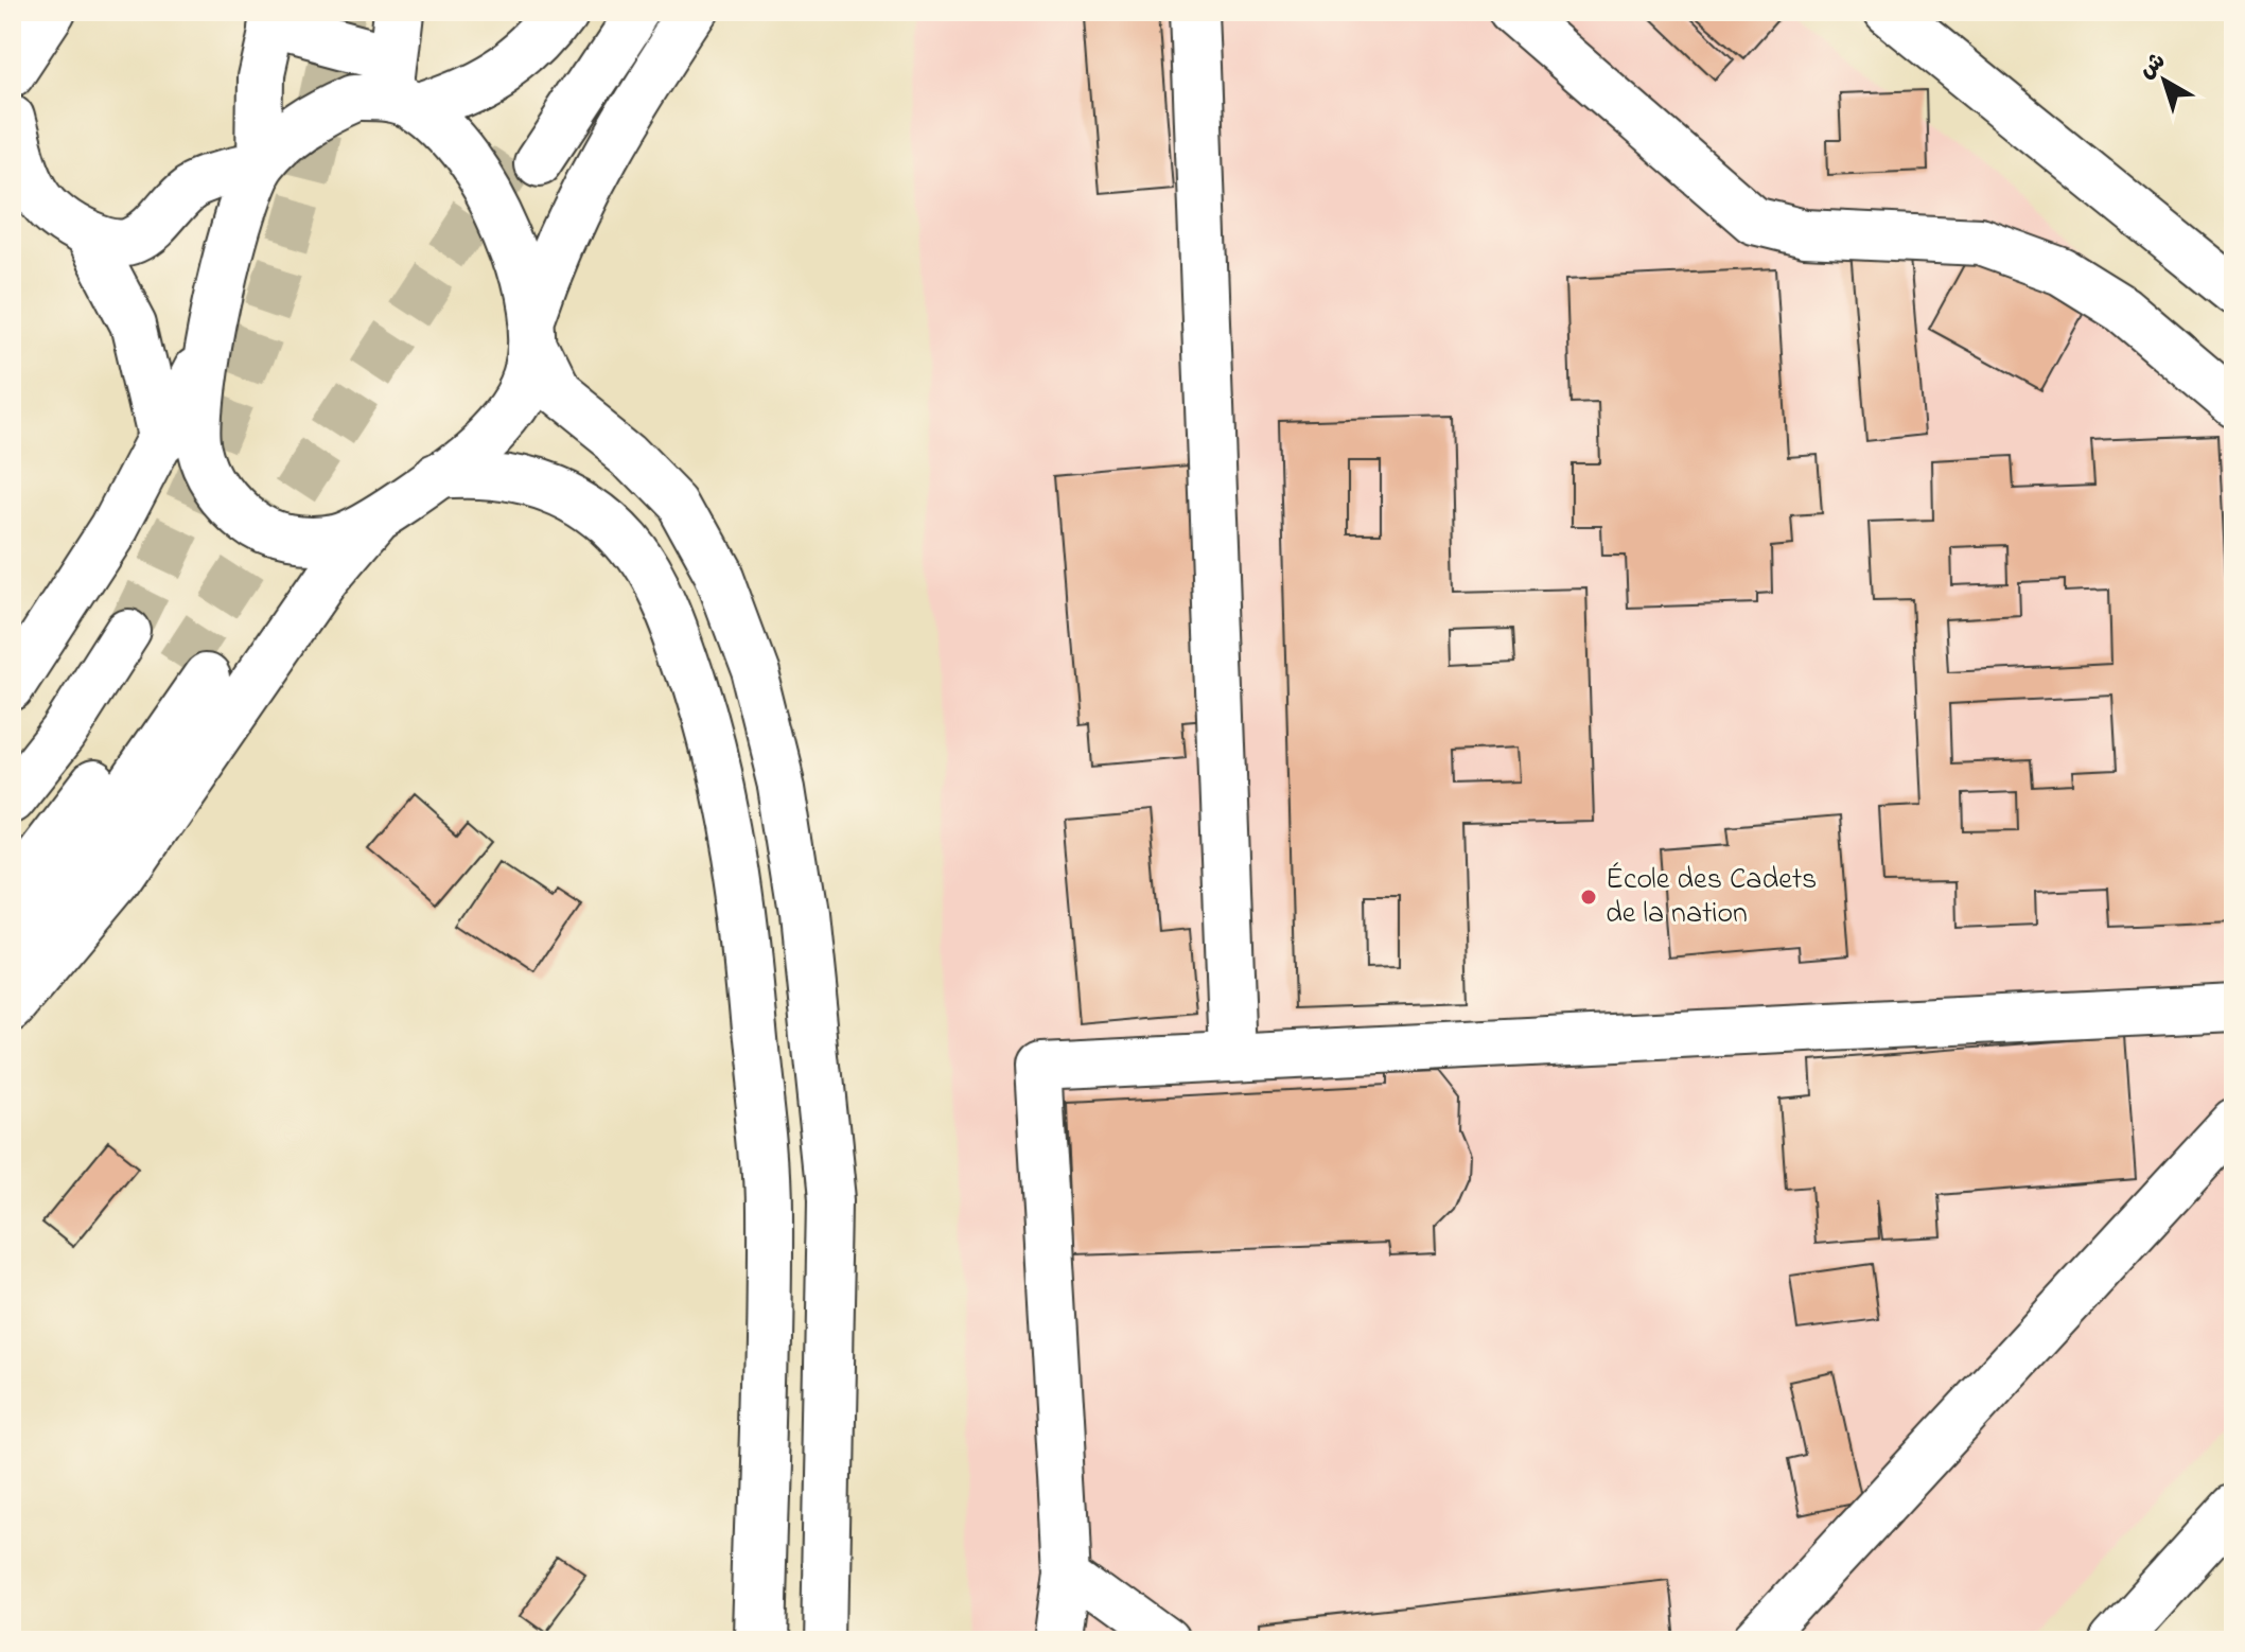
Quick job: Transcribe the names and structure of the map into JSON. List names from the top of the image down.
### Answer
{
  "places": ["École des Cadets de la nation"],
  "north": "top left"
}
